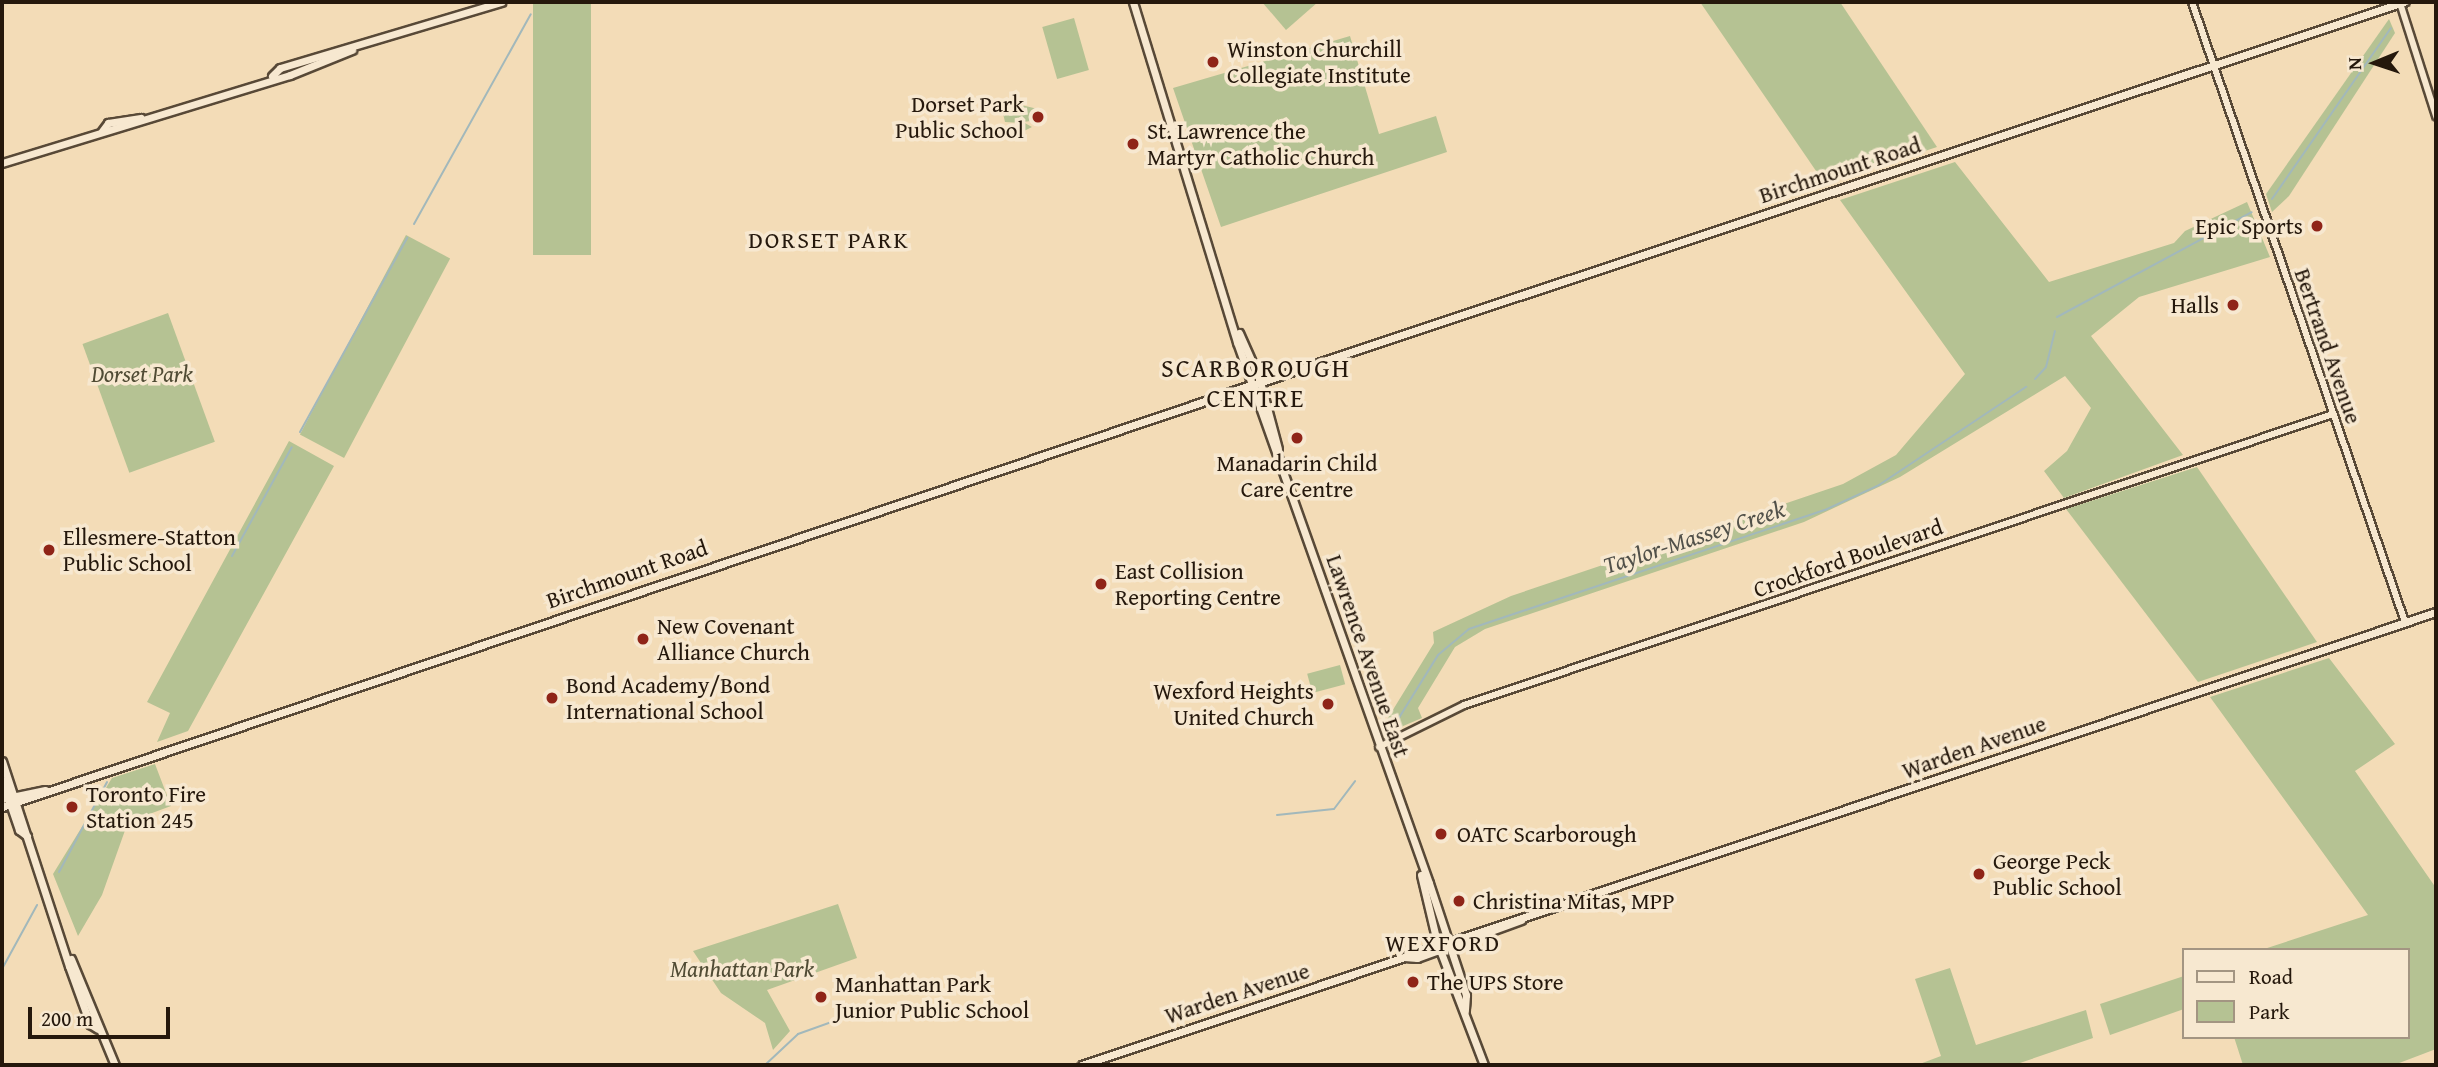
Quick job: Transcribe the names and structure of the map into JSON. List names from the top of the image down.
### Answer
{
  "streets": {
    "main road": ["Birchmount Road", "Lawrence Avenue East", "Warden Avenue"],
    "street": ["Bertrand Avenue", "Crockford Boulevard"]
  },
  "crossings": [
    ["Birchmount Road", "Bertrand Avenue"],
    ["Birchmount Road", "Lawrence Avenue East"],
    ["Bertrand Avenue", "Crockford Boulevard"],
    ["Bertrand Avenue", "Warden Avenue"],
    ["Crockford Boulevard", "Lawrence Avenue East"],
    ["Lawrence Avenue East", "Warden Avenue"]
  ],
  "districts": ["DORSET PARK", "SCARBOROUGH CENTRE", "WEXFORD"],
  "water": ["Taylor-Massey Creek"],
  "parks": ["Dorset Park", "Manhattan Park"],
  "places": [
    "Winston Churchill Collegiate Institute",
    "Dorset Park Public School",
    "St. Lawrence the Martyr Catholic Church",
    "Epic Sports",
    "Halls",
    "Manadarin Child Care Centre",
    "Ellesmere-Statton Public School",
    "East Collision Reporting Centre",
    "New Covenant Alliance Church",
    "Bond Academy/Bond International School",
    "Wexford Heights United Church",
    "Toronto Fire Station 245",
    "OATC Scarborough",
    "George Peck Public School",
    "Christina Mitas, MPP",
    "The UPS Store",
    "Manhattan Park Junior Public School"
  ],
  "legend": ["Road", "Park"],
  "scale_bar": "200 m",
  "north": "left"
}
